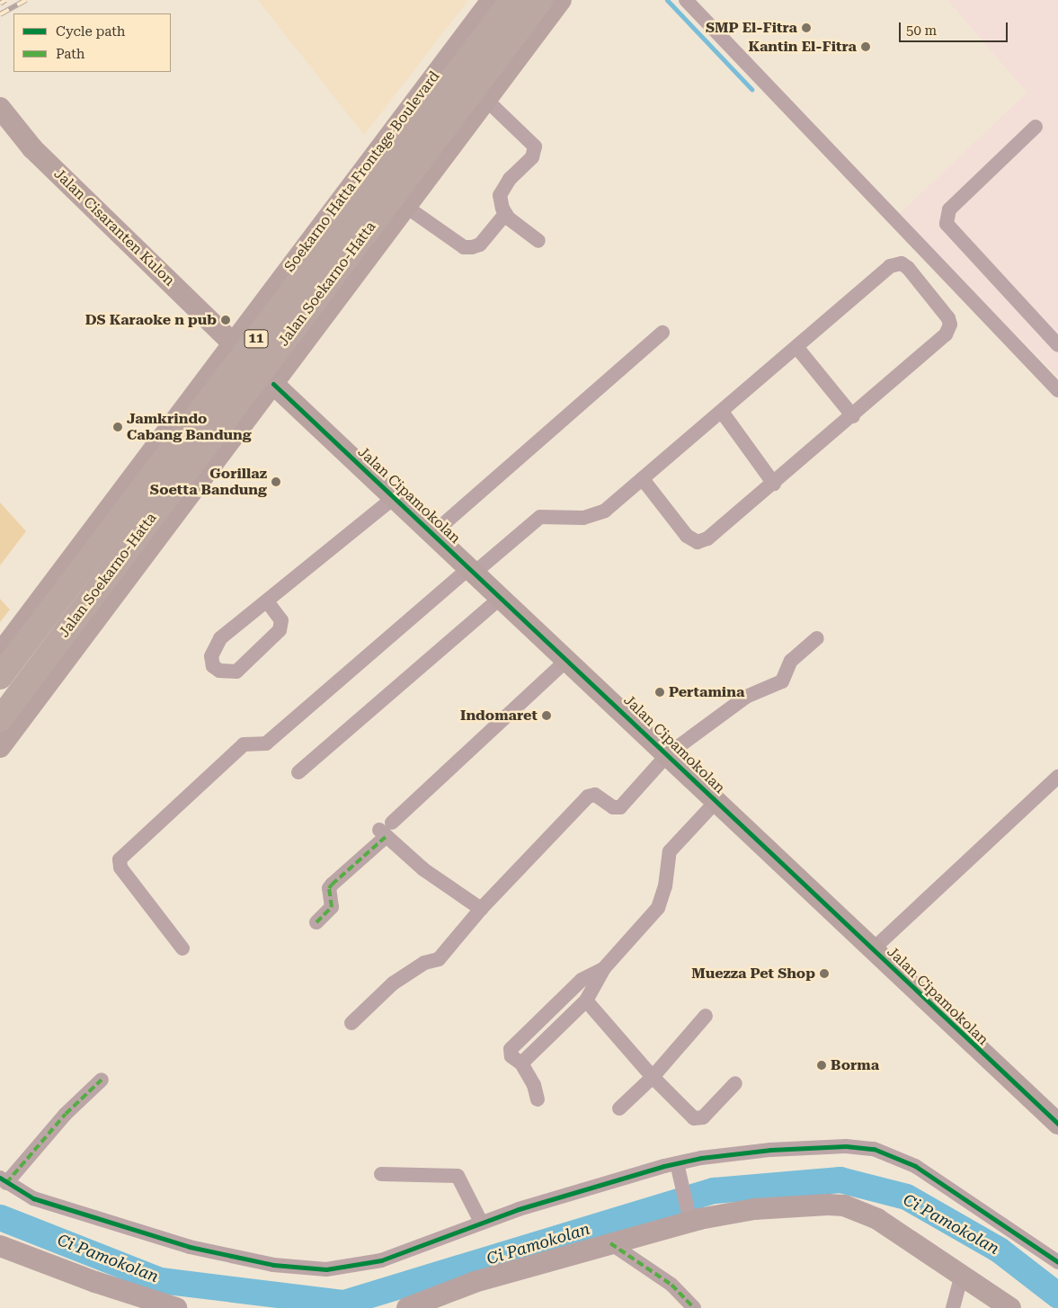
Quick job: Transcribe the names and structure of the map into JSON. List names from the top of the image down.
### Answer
{
  "streets": {
    "highway": ["Jalan Soekarno-Hatta", "11"],
    "main road": ["Soekarno Hatta Frontage Boulevard", "Jalan Cisaranten Kulon", "Jalan Cipamokolan"]
  },
  "crossings": [
    ["Soekarno Hatta Frontage Boulevard", "Jalan Cisaranten Kulon"],
    ["Jalan Soekarno-Hatta", "Jalan Cipamokolan"]
  ],
  "water": ["Ci Pamokolan"],
  "places": [
    "SMP El-Fitra",
    "Kantin El-Fitra",
    "DS Karaoke n pub",
    "Jamkrindo Cabang Bandung",
    "Gorillaz Soetta Bandung",
    "Pertamina",
    "Indomaret",
    "Muezza Pet Shop",
    "Borma"
  ],
  "legend": ["Cycle path", "Path"],
  "scale_bar": "50 m"
}
